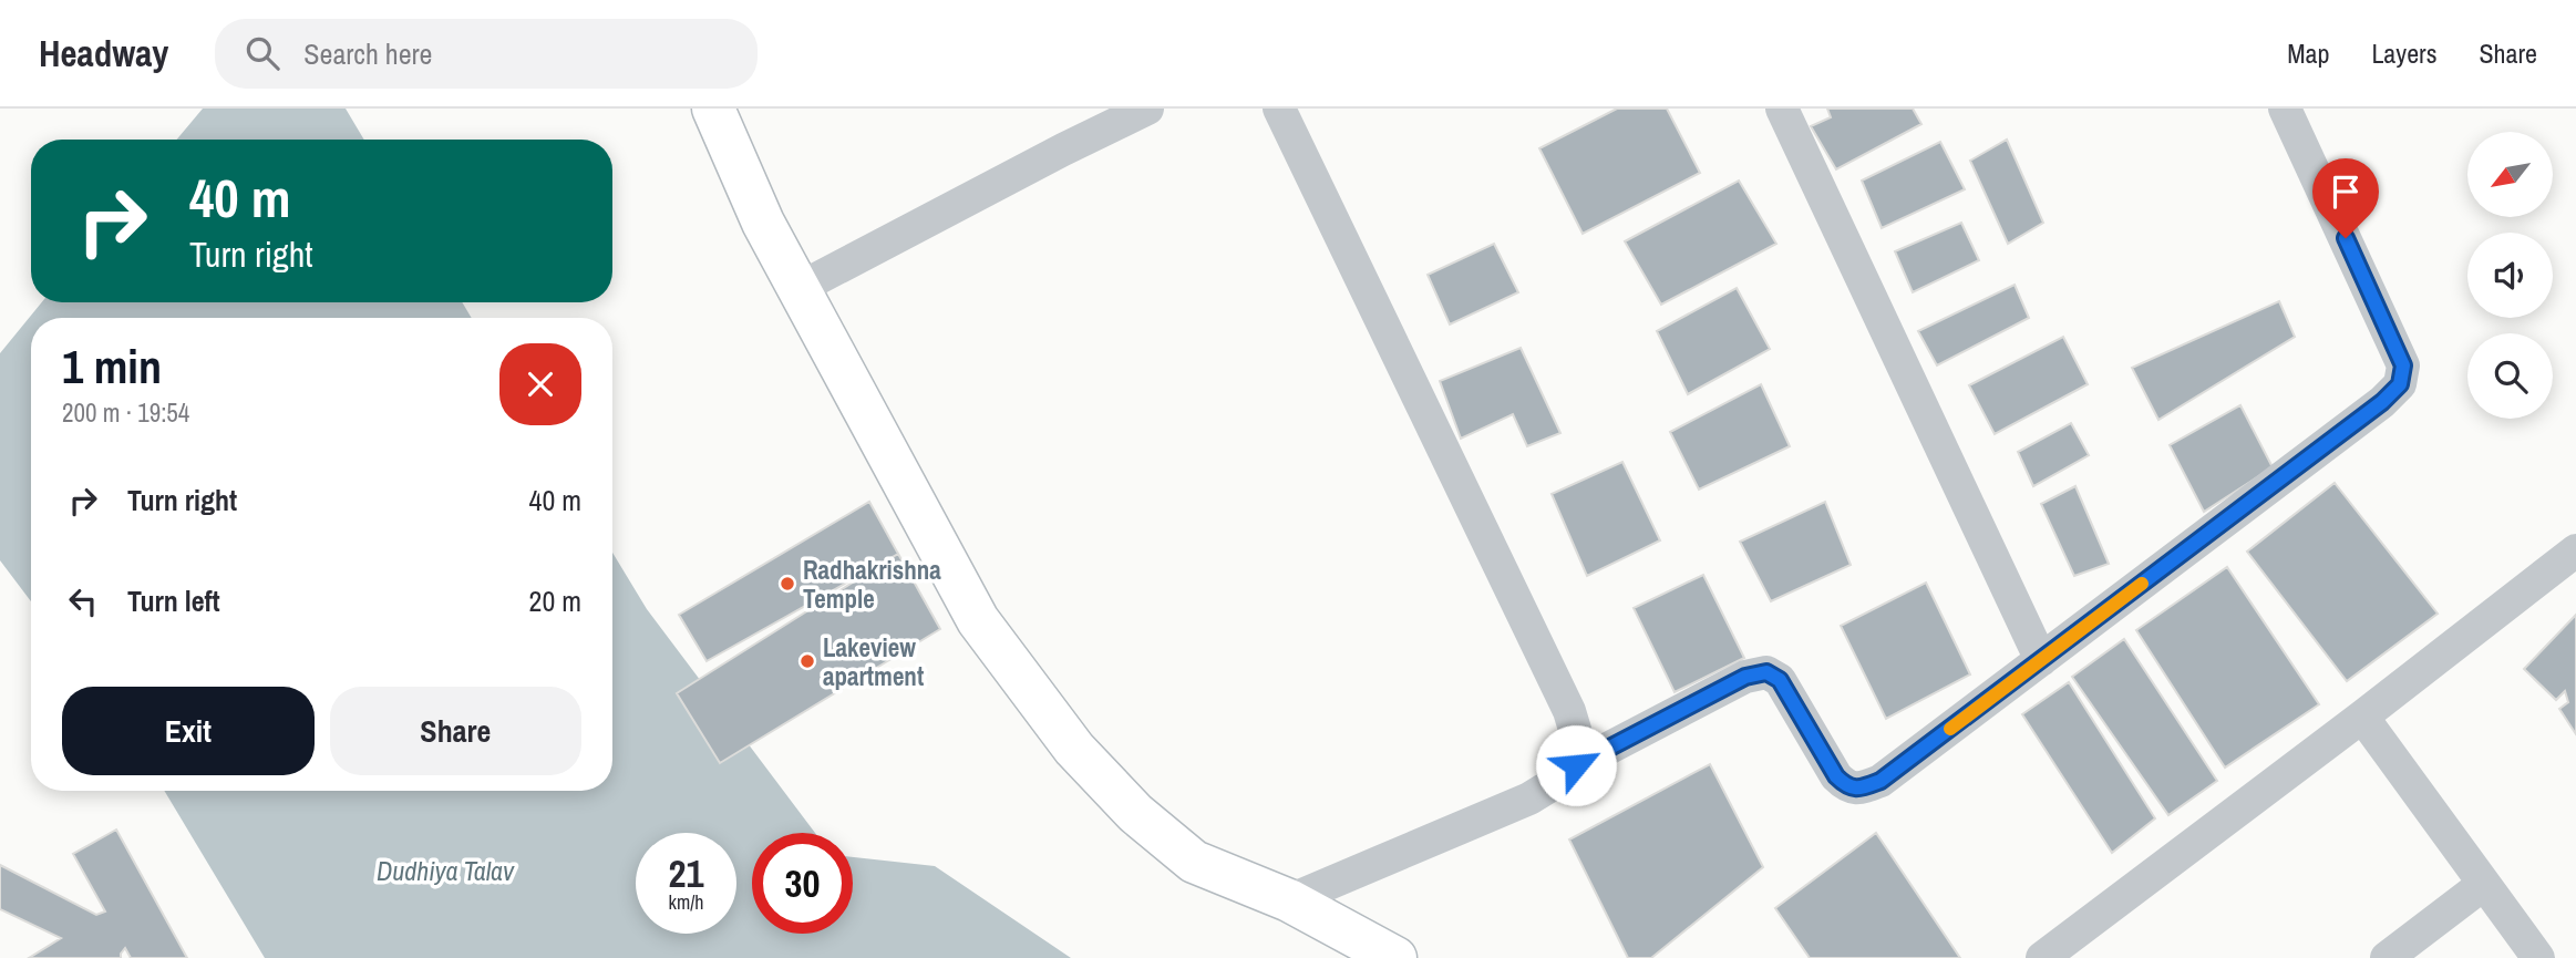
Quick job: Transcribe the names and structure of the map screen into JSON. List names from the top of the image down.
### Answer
{
  "water": ["Dudhiya Talav"],
  "places": ["Radhakrishna Temple", "Lakeview apartment"],
  "north": "bottom left",
  "page": {
    "header": "Headway",
    "search": "Search here",
    "nav": ["Map", "Layers", "Share"],
    "turn": ["40 m", "Turn right"],
    "heading": ["1 min", "200 m · 19:54"],
    "list": [
      {
        "name": "Turn right",
        "value": "40 m"
      },
      {
        "name": "Turn left",
        "value": "20 m"
      }
    ],
    "buttons": ["Exit", "Share"],
    "speed": "21 km/h",
    "limit": "30"
  }
}
